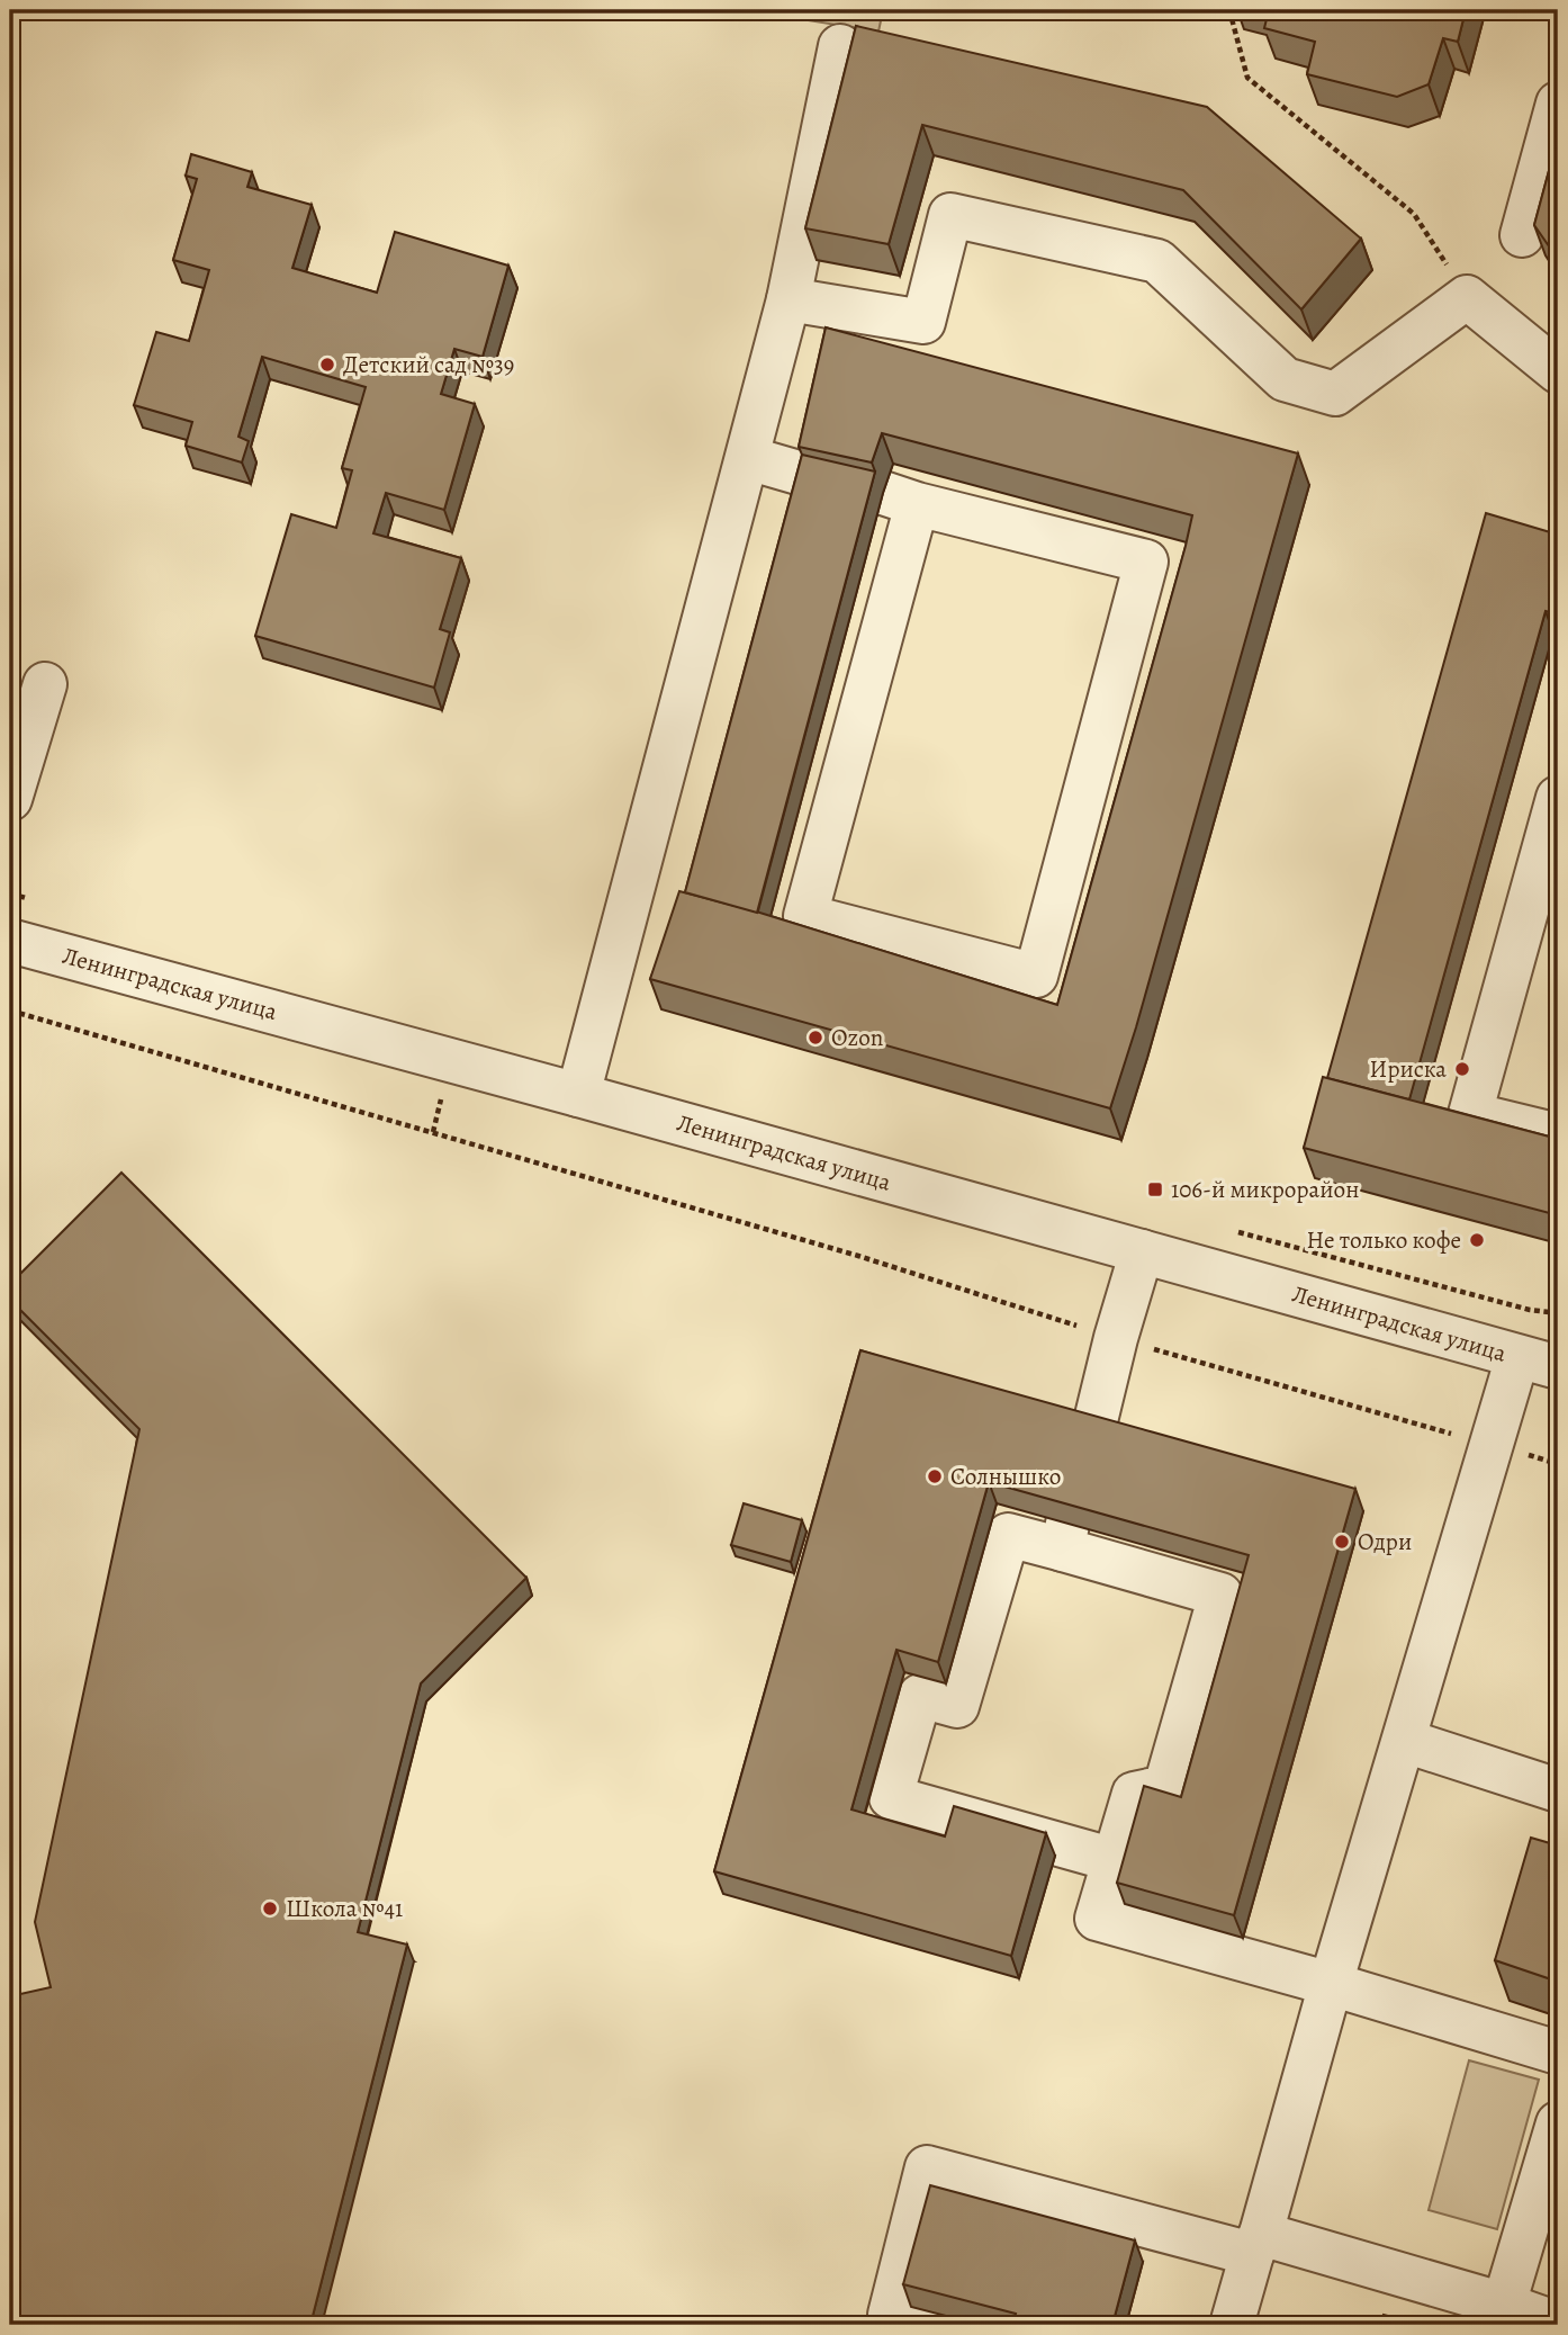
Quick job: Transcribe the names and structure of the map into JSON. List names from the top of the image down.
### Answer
{
  "streets": {
    "street": ["Ленинградская улица"]
  },
  "places": {
    "other": [
      "Детский сад №39",
      "Ozon",
      "Ириска",
      "Не только кофе",
      "Солнышко",
      "Одри",
      "Школа №41"
    ],
    "transit": ["106-й микрорайон"]
  }
}
